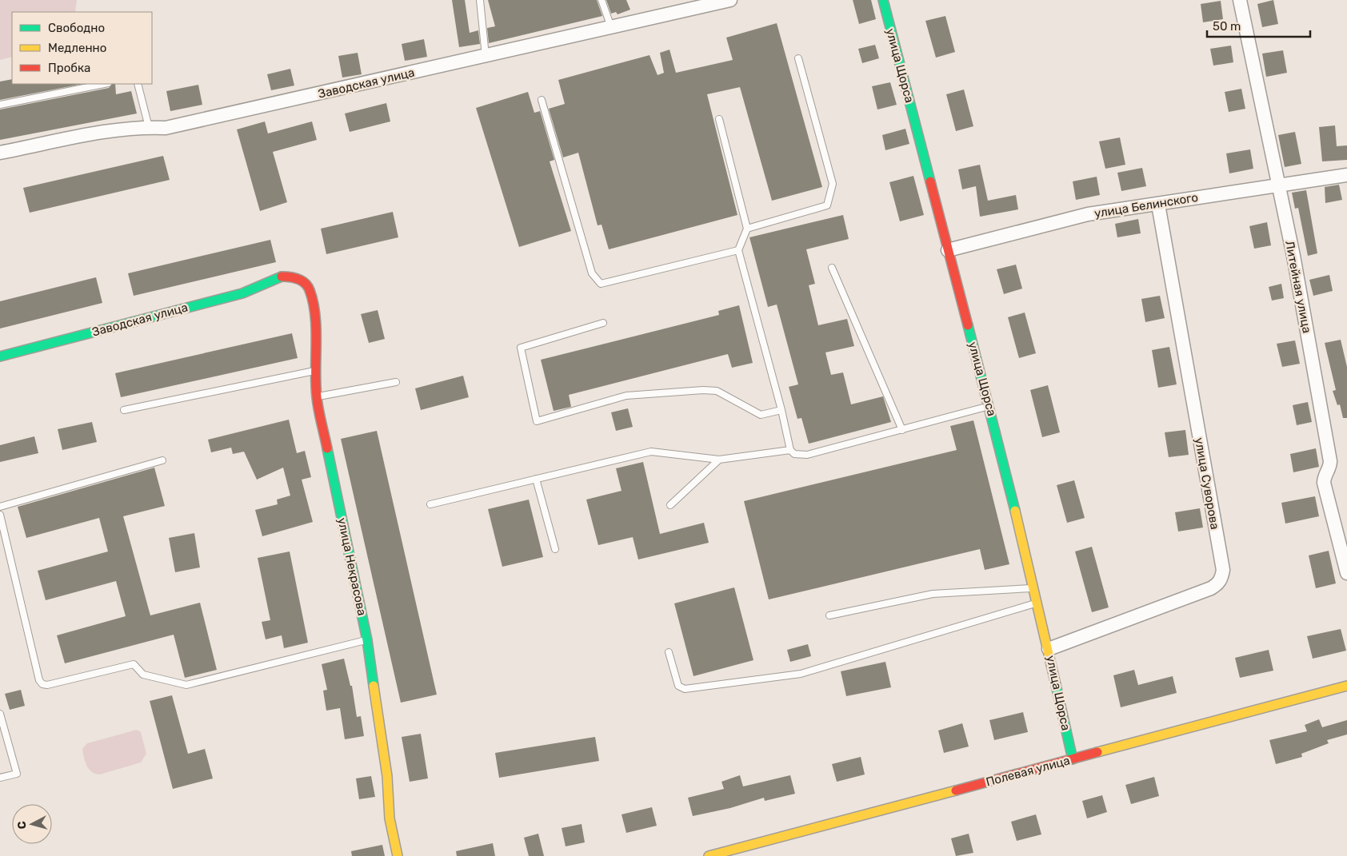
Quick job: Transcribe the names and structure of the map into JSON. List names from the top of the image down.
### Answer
{
  "streets": {
    "street": [
      "улица Щорса",
      "Заводская улица",
      "улица Белинского",
      "Литейная улица",
      "улица Суворова",
      "улица Некрасова",
      "Полевая улица"
    ]
  },
  "crossings": [
    ["улица Щорса", "улица Белинского"],
    ["улица Щорса", "улица Суворова"],
    ["улица Щорса", "Полевая улица"],
    ["Заводская улица", "улица Некрасова"],
    ["улица Белинского", "Литейная улица"],
    ["улица Белинского", "улица Суворова"]
  ],
  "legend": ["Свободно", "Медленно", "Пробка"],
  "scale_bar": "50 m",
  "north": "left"
}
